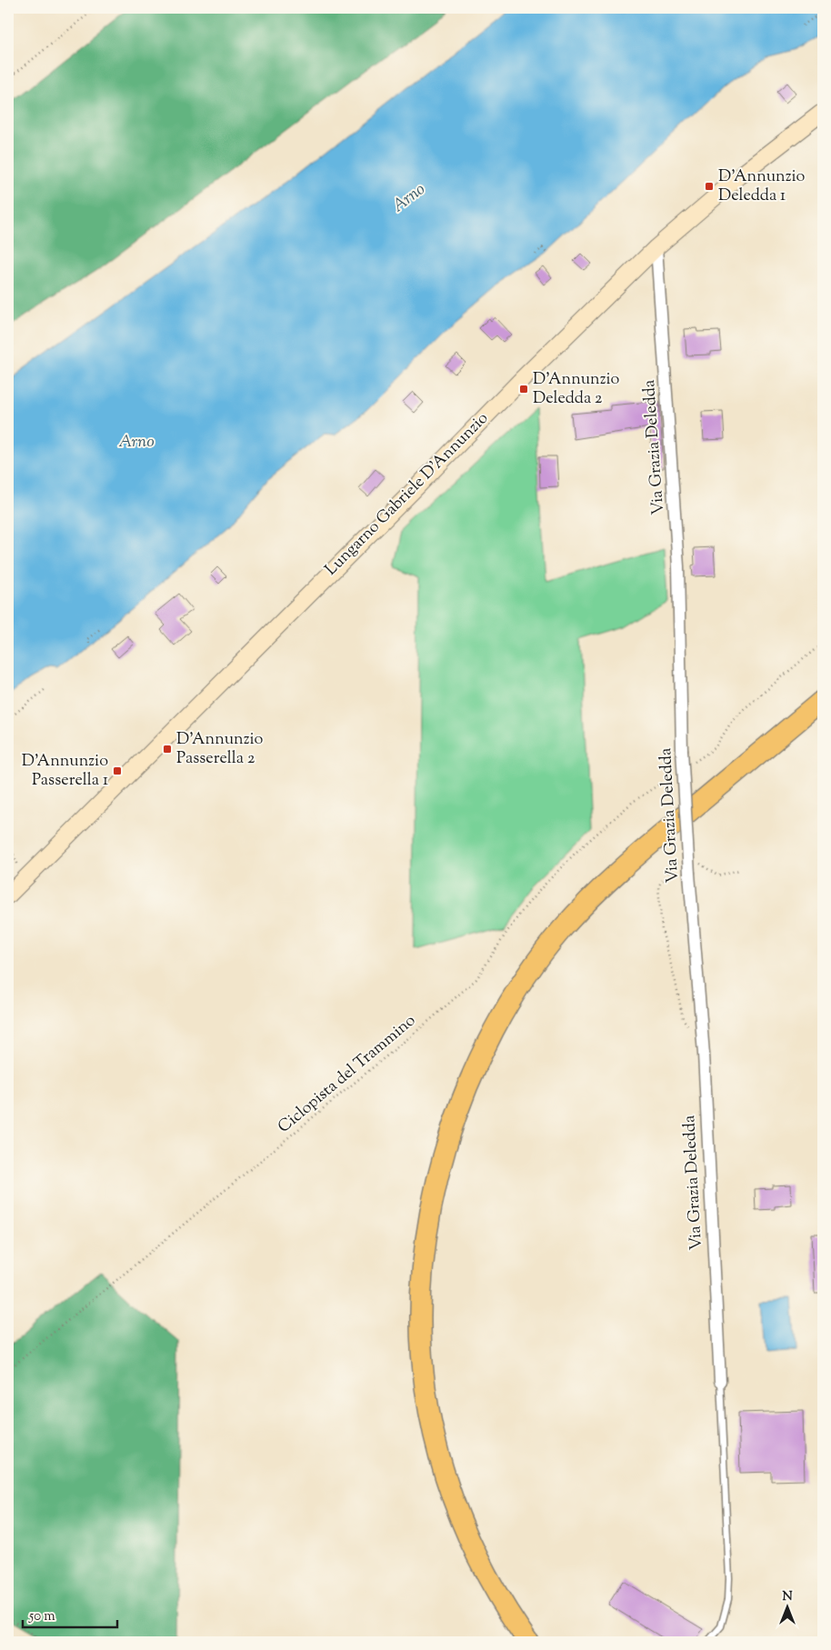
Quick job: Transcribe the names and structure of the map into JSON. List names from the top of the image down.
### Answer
{
  "streets": {
    "main road": ["Lungarno Gabriele D'Annunzio"],
    "street": ["Via Grazia Deledda"],
    "path": ["Ciclopista del Trammino"]
  },
  "crossings": [
    ["Via Grazia Deledda", "Lungarno Gabriele D'Annunzio"]
  ],
  "water": ["Arno"],
  "places": {
    "transit": [
      "D'Annunzio Deledda 1",
      "D'Annunzio Deledda 2",
      "D'Annunzio Passerella 2",
      "D'Annunzio Passerella 1"
    ]
  },
  "scale_bar": "50 m",
  "north": "top"
}
